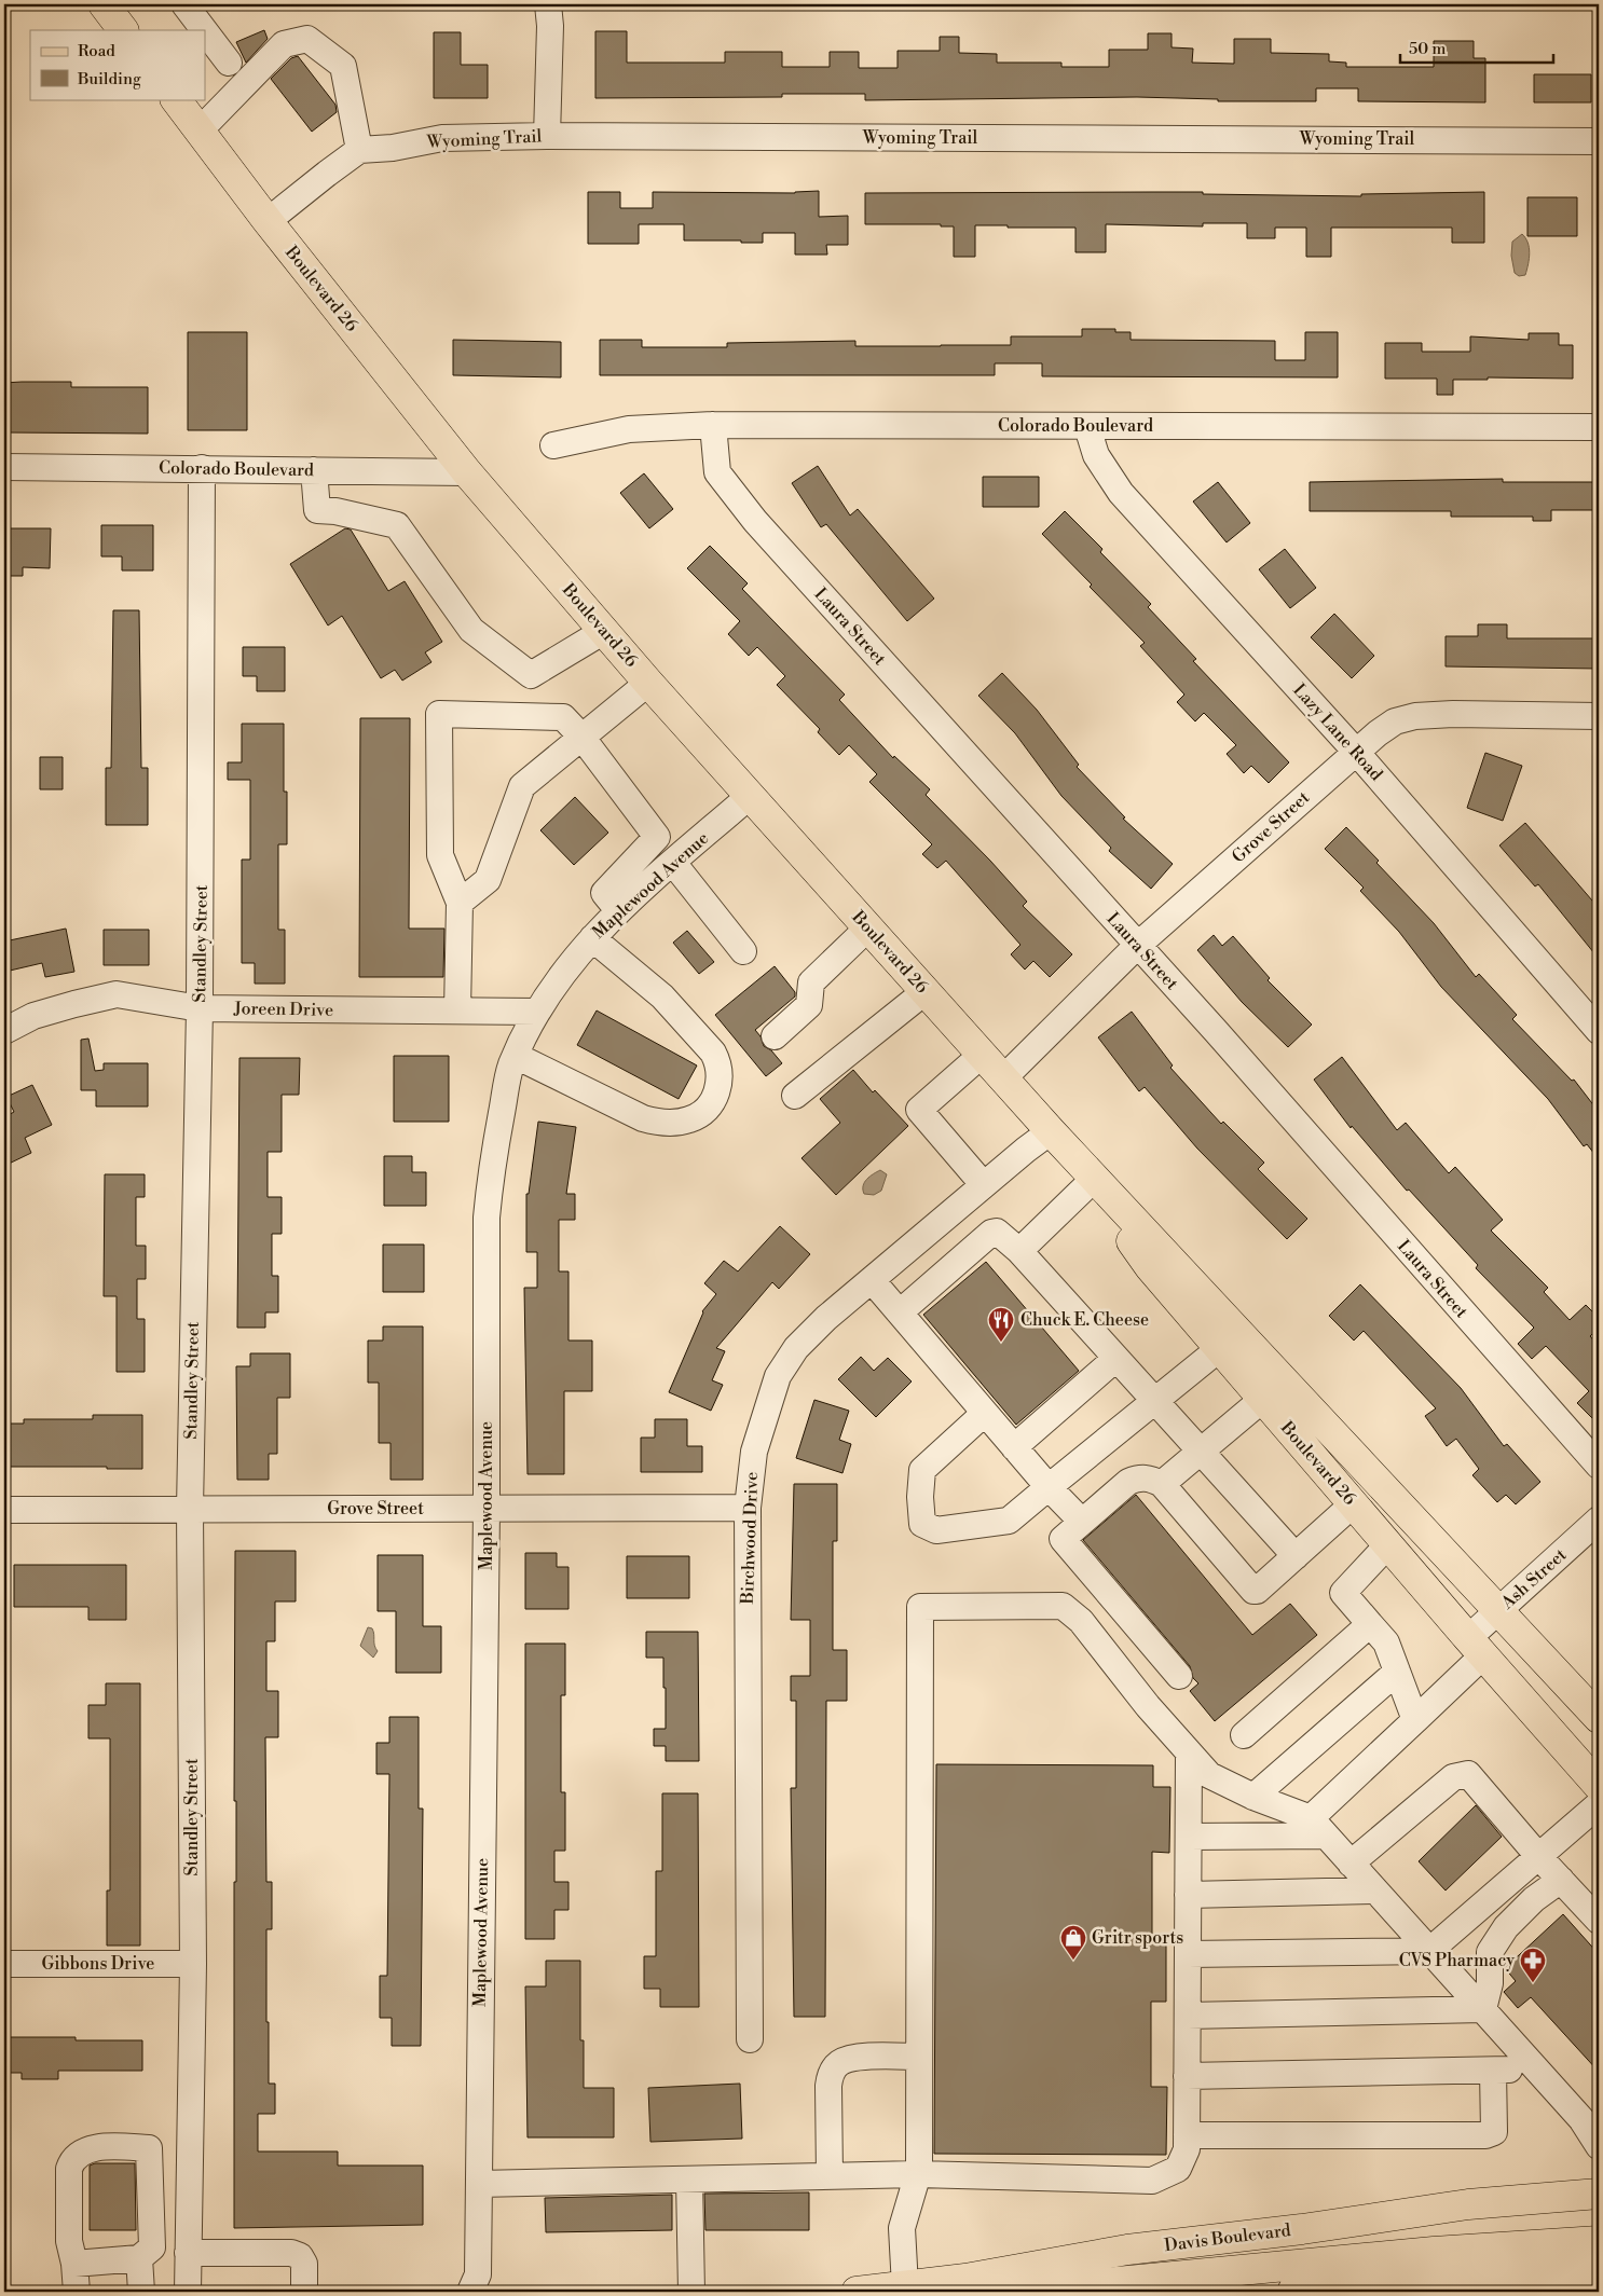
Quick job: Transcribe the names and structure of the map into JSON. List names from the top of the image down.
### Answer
{
  "streets": {
    "main road": ["Boulevard 26", "Davis Boulevard"],
    "street": [
      "Wyoming Trail",
      "Colorado Boulevard",
      "Laura Street",
      "Lazy Lane Road",
      "Grove Street",
      "Maplewood Avenue",
      "Standley Street",
      "Joreen Drive",
      "Birchwood Drive",
      "Ash Street",
      "Gibbons Drive"
    ]
  },
  "crossings": [
    ["Boulevard 26", "Colorado Boulevard"],
    ["Boulevard 26", "Grove Street"],
    ["Boulevard 26", "Maplewood Avenue"],
    ["Boulevard 26", "Birchwood Drive"],
    ["Boulevard 26", "Ash Street"],
    ["Colorado Boulevard", "Laura Street"],
    ["Colorado Boulevard", "Lazy Lane Road"],
    ["Colorado Boulevard", "Standley Street"],
    ["Laura Street", "Grove Street"],
    ["Lazy Lane Road", "Grove Street"],
    ["Grove Street", "Maplewood Avenue"],
    ["Grove Street", "Standley Street"],
    ["Grove Street", "Birchwood Drive"],
    ["Maplewood Avenue", "Joreen Drive"],
    ["Standley Street", "Joreen Drive"],
    ["Standley Street", "Gibbons Drive"]
  ],
  "places": {
    "restaurant": ["Chuck E. Cheese"],
    "shop": ["Gritr sports"],
    "pharmacy": ["CVS Pharmacy"]
  },
  "legend": ["Road", "Building"],
  "scale_bar": "50 m"
}
